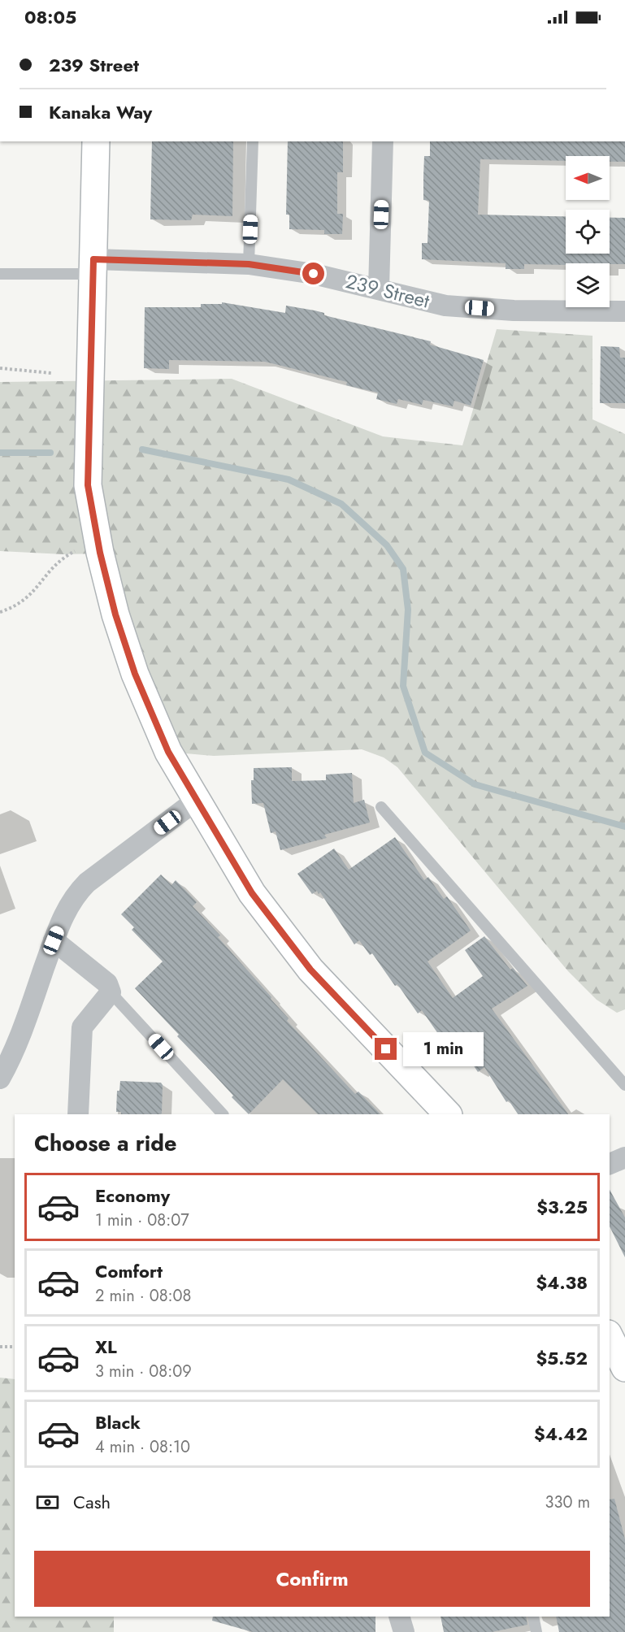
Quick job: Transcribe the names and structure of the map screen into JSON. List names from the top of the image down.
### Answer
{
  "streets": {
    "street": ["239 Street"]
  },
  "north": "left",
  "page": {
    "status": "08:05",
    "banner": ["239 Street", "Kanaka Way"],
    "bubble": "1 min",
    "heading": "Choose a ride",
    "list": [
      {
        "name": "Economy",
        "note": "1 min · 08:07",
        "value": "$3.25"
      },
      {
        "name": "Comfort",
        "note": "2 min · 08:08",
        "value": "$4.38"
      },
      {
        "name": "XL",
        "note": "3 min · 08:09",
        "value": "$5.52"
      },
      {
        "name": "Black",
        "note": "4 min · 08:10",
        "value": "$4.42"
      }
    ],
    "pay": ["Cash", "330 m"],
    "buttons": "Confirm"
  }
}
